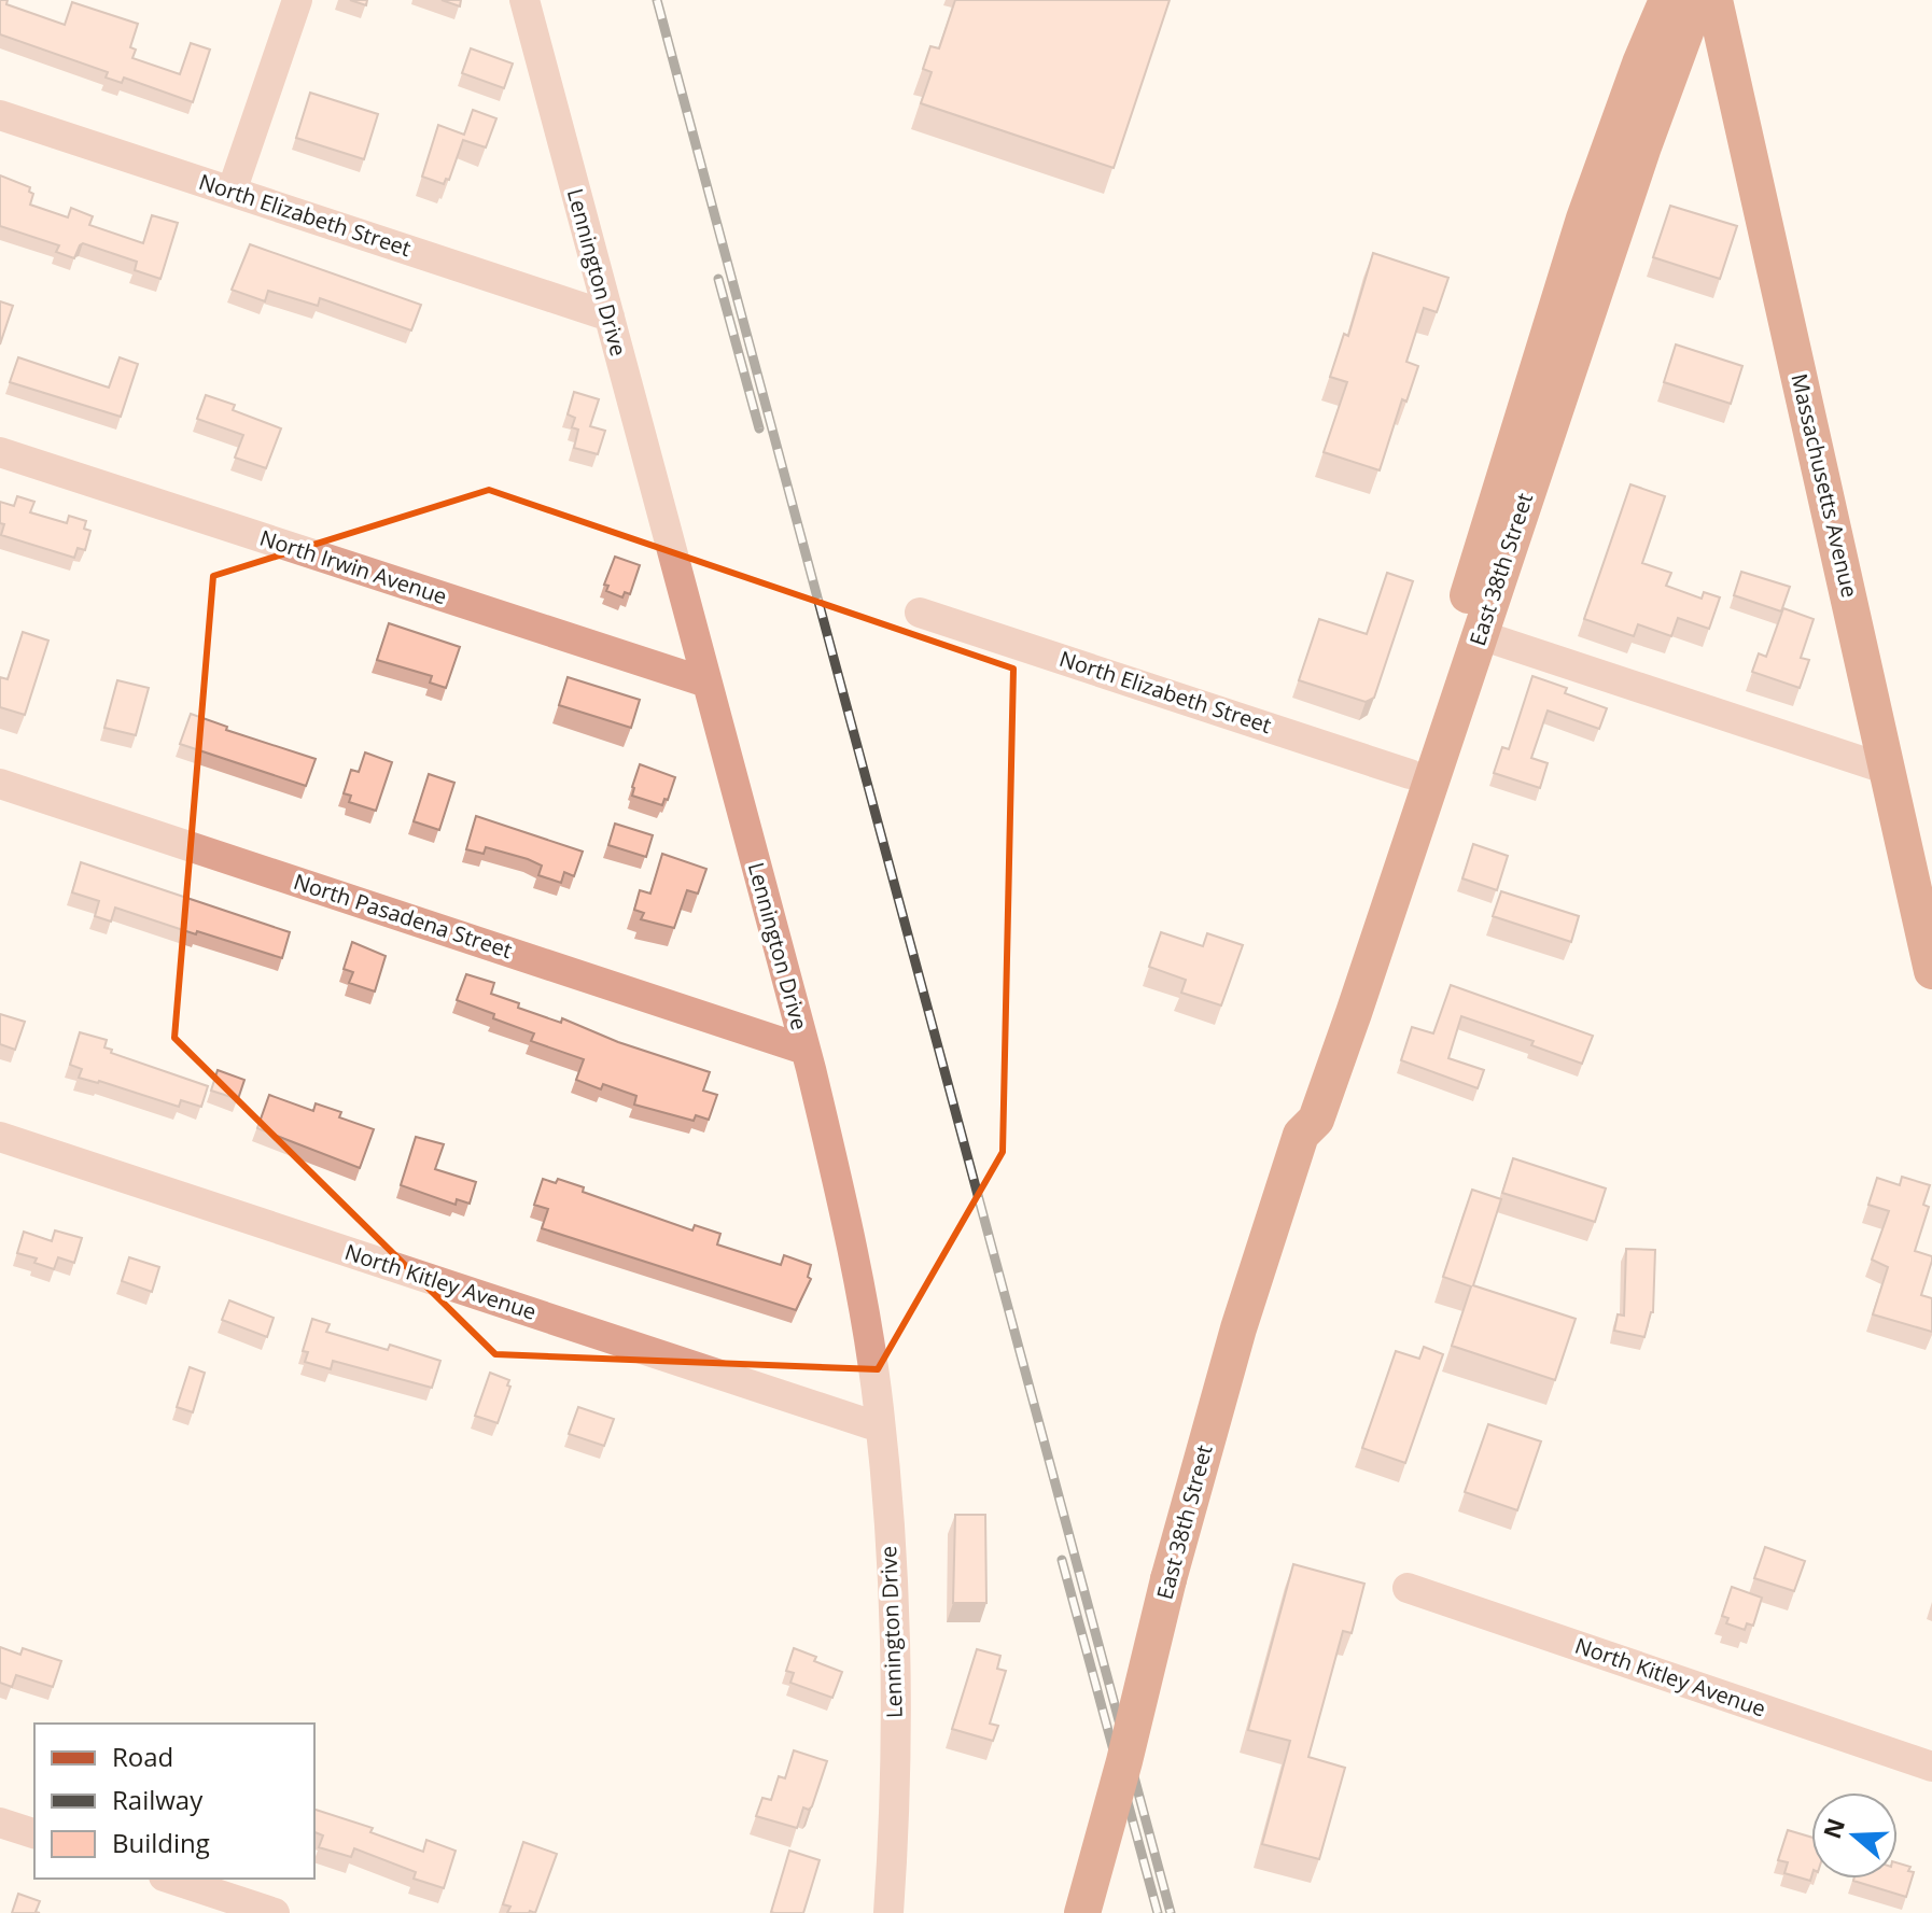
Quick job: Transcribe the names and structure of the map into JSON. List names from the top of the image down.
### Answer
{
  "streets": {
    "main road": ["Massachusetts Avenue", "East 38th Street"],
    "street": [
      "North Elizabeth Street",
      "Lennington Drive",
      "North Irwin Avenue",
      "North Pasadena Street",
      "North Kitley Avenue"
    ]
  },
  "crossings": [
    ["North Elizabeth Street", "Lennington Drive"],
    ["North Elizabeth Street", "East 38th Street"],
    ["Lennington Drive", "North Irwin Avenue"],
    ["Lennington Drive", "North Pasadena Street"],
    ["Lennington Drive", "North Kitley Avenue"]
  ],
  "legend": ["Road", "Railway", "Building"],
  "north": "left"
}
